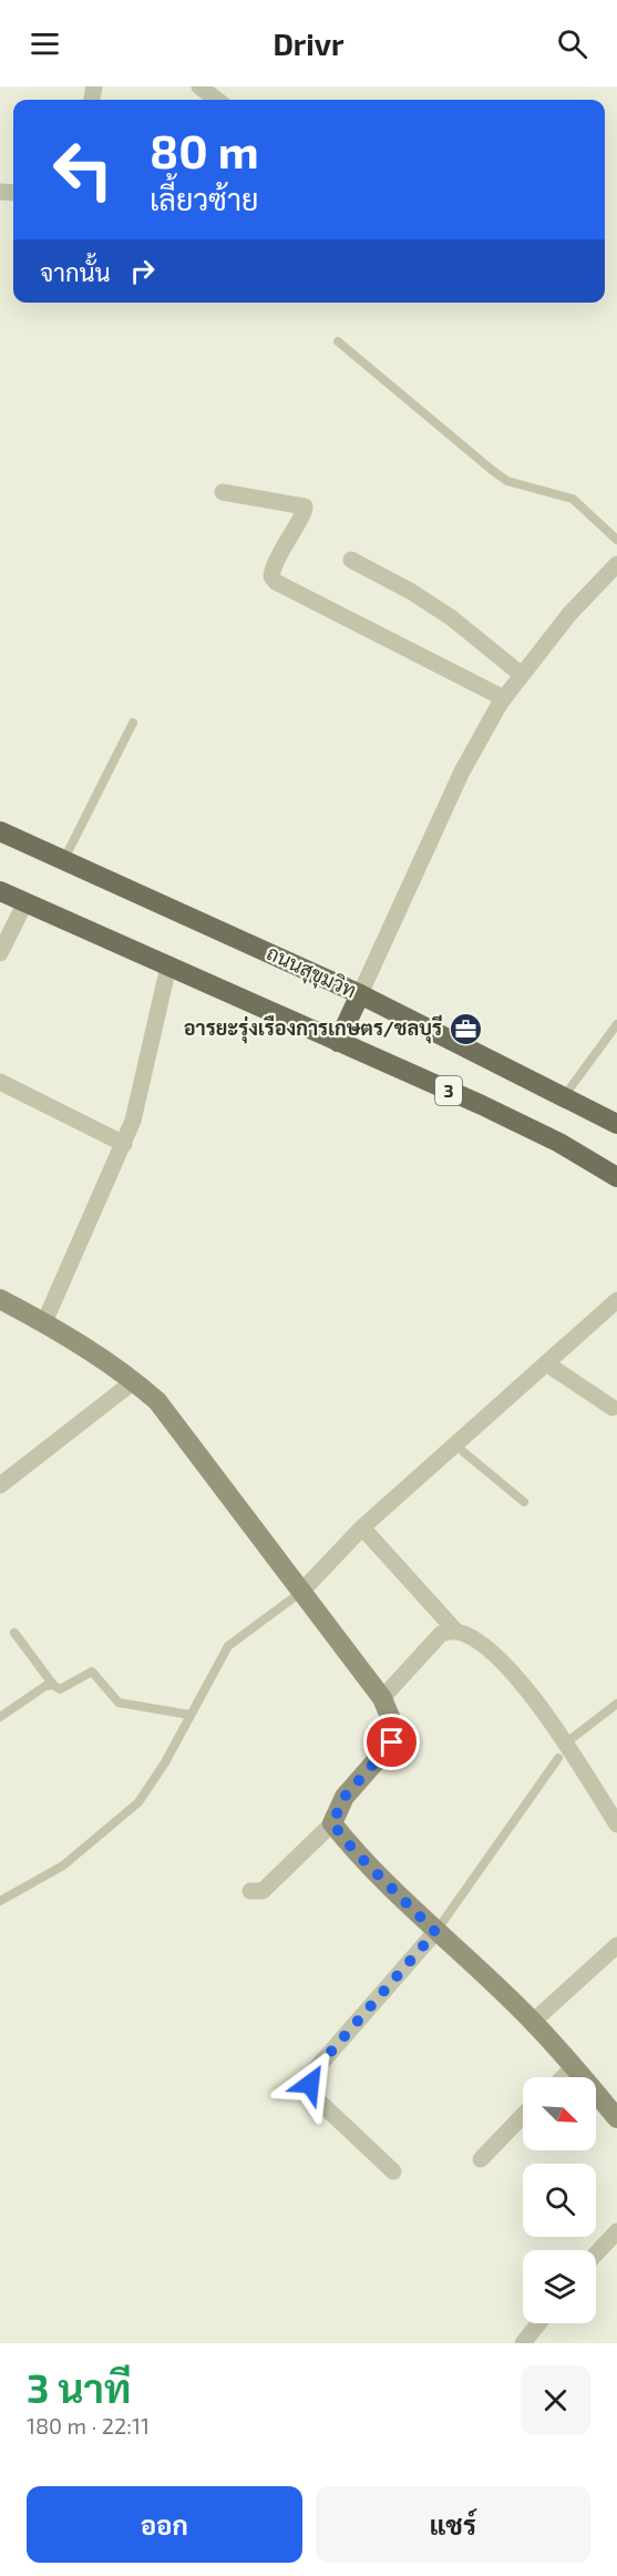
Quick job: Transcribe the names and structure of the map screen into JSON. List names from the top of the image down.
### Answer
{
  "streets": {
    "main road": ["ถนนสุขุมวิท", "3"]
  },
  "places": {
    "office": ["อารยะรุ่งเรืองการเกษตร/ชลบุรี"]
  },
  "north": "bottom right",
  "page": {
    "header": "Drivr",
    "turn": ["80 m", "เลี้ยวซ้าย"],
    "then": "จากนั้น",
    "heading": ["3 นาที", "180 m · 22:11"],
    "buttons": ["ออก", "แชร์"]
  }
}
